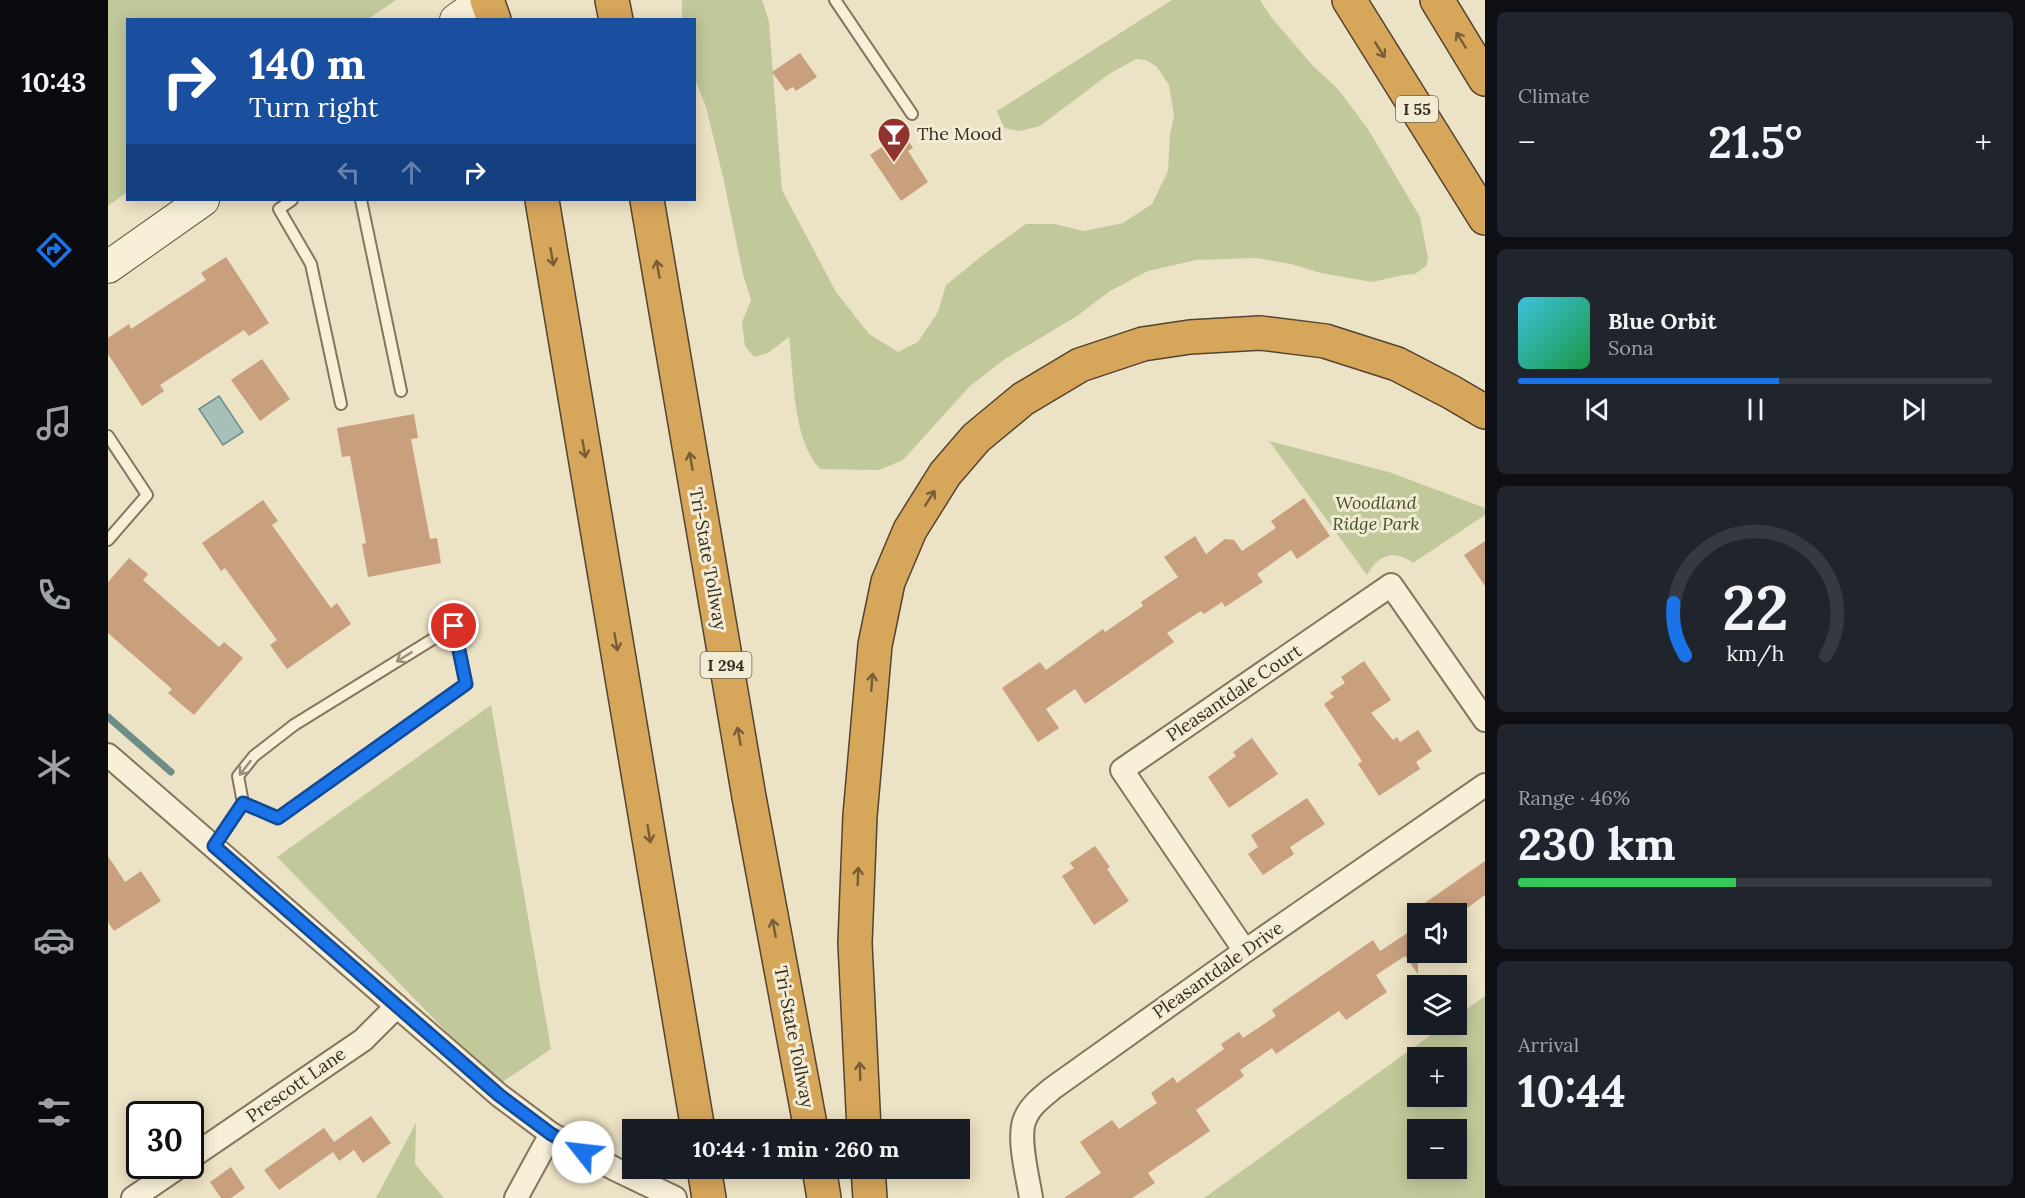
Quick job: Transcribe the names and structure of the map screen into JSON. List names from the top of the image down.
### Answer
{
  "streets": {
    "highway": ["I 55", "Tri-State Tollway", "I 294"],
    "street": ["Pleasantdale Court", "Pleasantdale Drive", "Prescott Lane"]
  },
  "crossings": [
    ["Pleasantdale Court", "Pleasantdale Drive"]
  ],
  "parks": ["Woodland Ridge Park"],
  "places": {
    "bar": ["The Mood"]
  },
  "page": {
    "tabs": "10:43",
    "tile": [
      "Climate",
      ["Range · 46%", "230 km"],
      ["Arrival", "10:44"]
    ],
    "turn": ["140 m", "Turn right"],
    "heat": ["−", "21.5°", "+"],
    "song": ["Blue Orbit", "Sona"],
    "map_buttons": ["+", "−"],
    "limit": "30",
    "trip": "10:44 · 1 min · 260 m",
    "gauge": ["22", "km/h"]
  }
}
